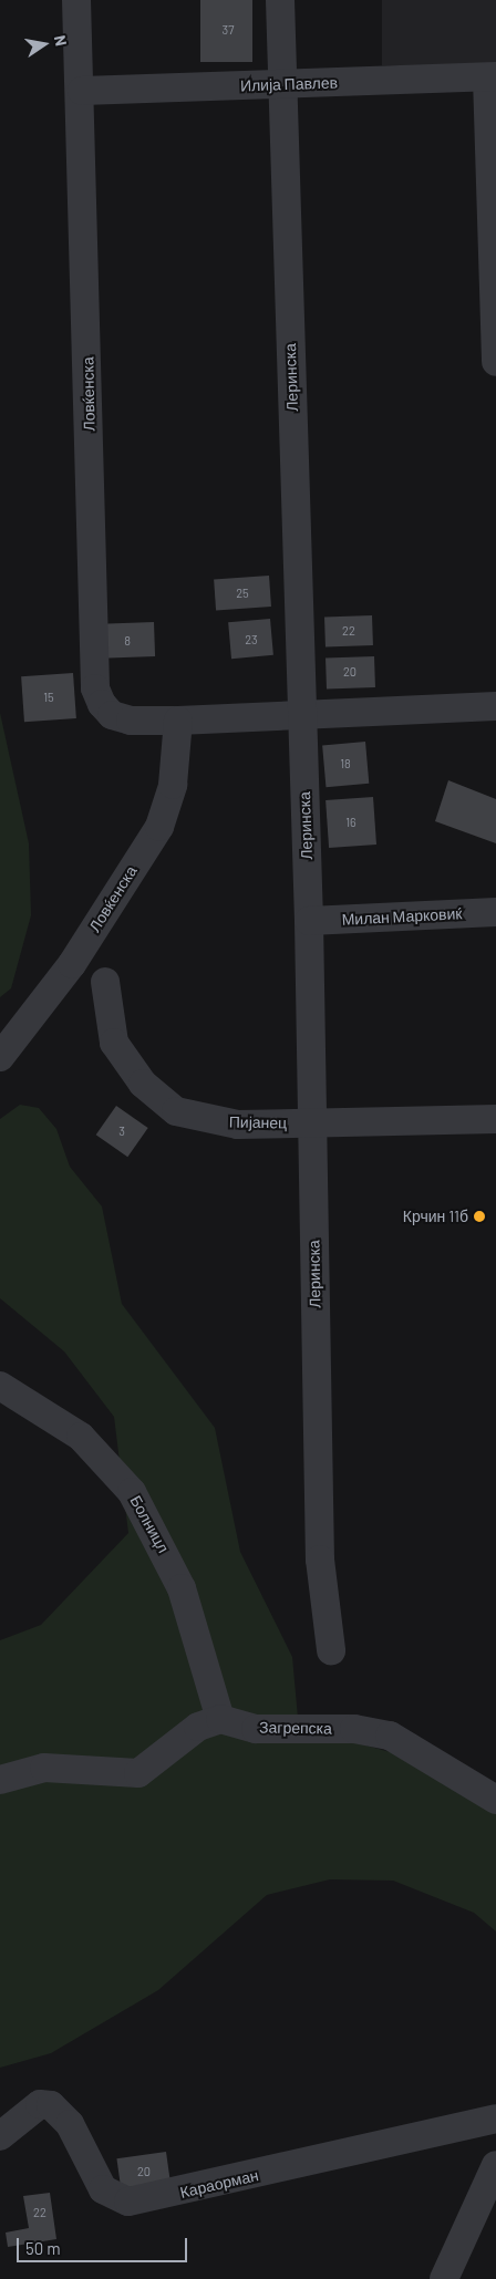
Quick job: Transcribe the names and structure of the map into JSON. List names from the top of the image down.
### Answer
{
  "streets": {
    "street": [
      "Илија Павлев",
      "Леринска",
      "Ловќенска",
      "Милан Марковиќ",
      "Пијанец",
      "Болницл",
      "Загрепска",
      "Караорман"
    ]
  },
  "crossings": [
    ["Илија Павлев", "Леринска"],
    ["Илија Павлев", "Ловќенска"],
    ["Леринска", "Ловќенска"],
    ["Леринска", "Милан Марковиќ"],
    ["Леринска", "Пијанец"],
    ["Болницл", "Загрепска"]
  ],
  "places": ["Крчин 11б"],
  "house_numbers": [
    "37",
    "25",
    "22",
    "23",
    "8",
    "20",
    "15",
    "18",
    "16",
    "3",
    "20",
    "22"
  ],
  "scale_bar": "50 m",
  "north": "right"
}
